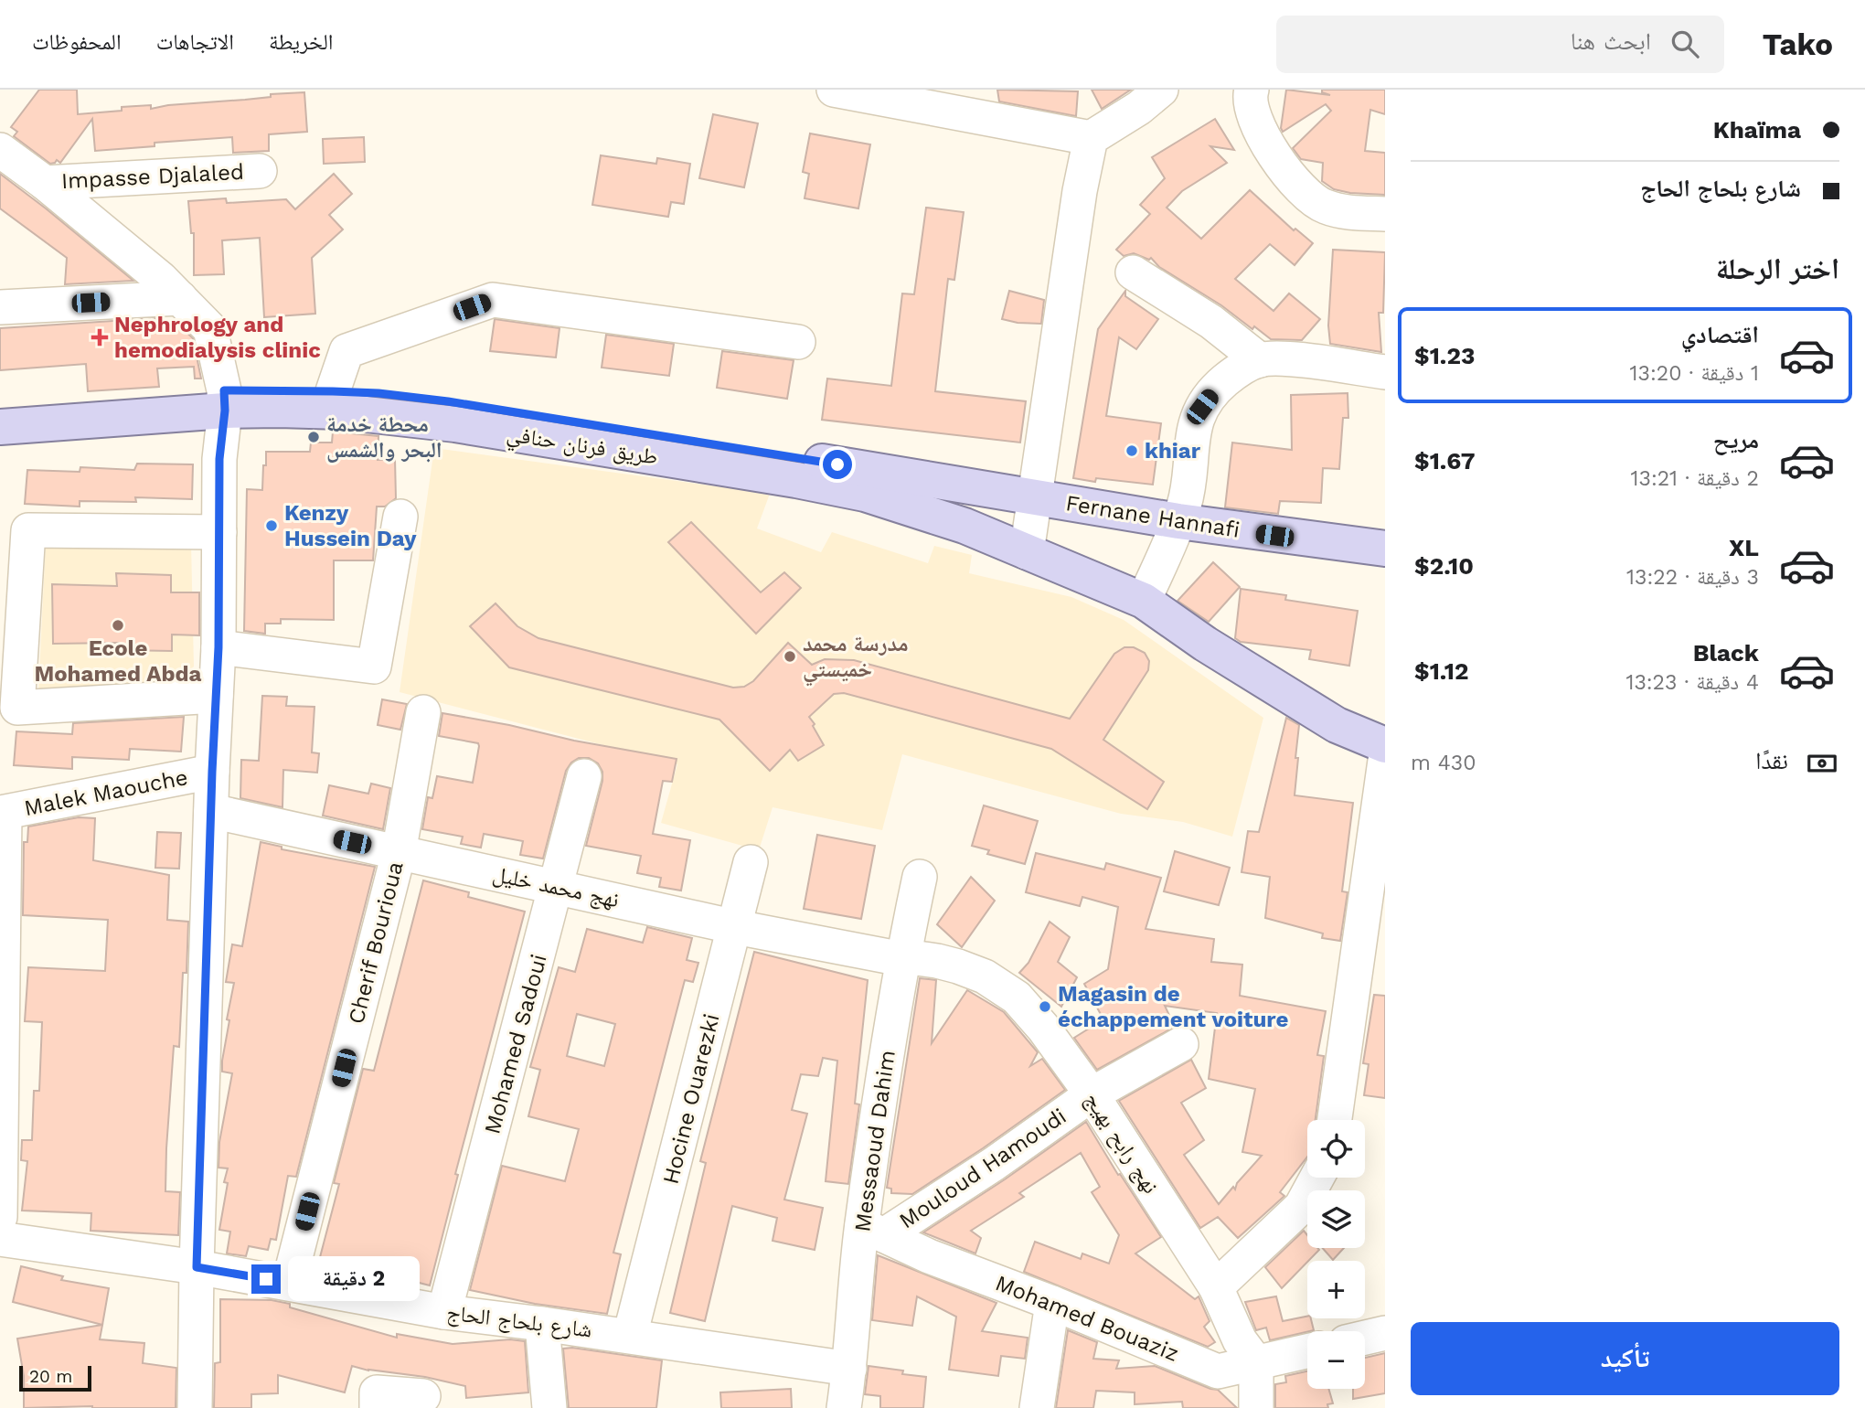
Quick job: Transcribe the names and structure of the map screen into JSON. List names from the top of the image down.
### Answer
{
  "streets": {
    "main road": ["طريق فرنان حنافي", "Fernane Hannafi"],
    "street": [
      "Impasse Djalaled",
      "Malek Maouche",
      "نهج محمد خليل",
      "Cherif Bourioua",
      "Mohamed Sadoui",
      "Hocine Ouarezki",
      "Messaoud Dahim",
      "نهج رابح بهيج",
      "Mouloud Hamoudi",
      "Mohamed Bouaziz",
      "شارع بلحاج الحاج"
    ]
  },
  "crossings": [
    ["طريق فرنان حنافي", "Fernane Hannafi"],
    ["نهج محمد خليل", "Cherif Bourioua"],
    ["نهج محمد خليل", "Mohamed Sadoui"],
    ["نهج محمد خليل", "Hocine Ouarezki"],
    ["نهج محمد خليل", "Messaoud Dahim"],
    ["نهج محمد خليل", "نهج رابح بهيج"],
    ["Cherif Bourioua", "شارع بلحاج الحاج"],
    ["Mohamed Sadoui", "شارع بلحاج الحاج"],
    ["Hocine Ouarezki", "شارع بلحاج الحاج"],
    ["Messaoud Dahim", "نهج رابح بهيج"],
    ["Messaoud Dahim", "Mouloud Hamoudi"],
    ["Messaoud Dahim", "Mohamed Bouaziz"],
    ["Messaoud Dahim", "شارع بلحاج الحاج"],
    ["نهج رابح بهيج", "Mouloud Hamoudi"],
    ["نهج رابح بهيج", "Mohamed Bouaziz"],
    ["Mouloud Hamoudi", "Mohamed Bouaziz"]
  ],
  "places": {
    "health": ["Nephrology and hemodialysis clinic"],
    "other": [
      "محطة خدمة البحر والشمس",
      "khiar",
      "Kenzy Hussein Day",
      "Ecole Mohamed Abda",
      "مدرسة محمد خميستي",
      "Magasin de échappement voiture"
    ]
  },
  "scale_bar": "20 m",
  "page": {
    "header": "Tako",
    "search": "ابحث هنا",
    "nav": ["الخريطة", "الاتجاهات", "المحفوظات"],
    "banner": ["Khaïma", "شارع بلحاج الحاج"],
    "heading": "اختر الرحلة",
    "list": [
      {
        "name": "اقتصادي",
        "note": "1 دقيقة · 13:20",
        "value": "$1.23"
      },
      {
        "name": "مريح",
        "note": "2 دقيقة · 13:21",
        "value": "$1.67"
      },
      {
        "name": "XL",
        "note": "3 دقيقة · 13:22",
        "value": "$2.10"
      },
      {
        "name": "Black",
        "note": "4 دقيقة · 13:23",
        "value": "$1.12"
      }
    ],
    "pay": ["نقدًا", "430 m"],
    "map_buttons": ["+", "−"],
    "bubble": "2 دقيقة",
    "buttons": "تأكيد",
    "scale": "20 m"
  }
}
